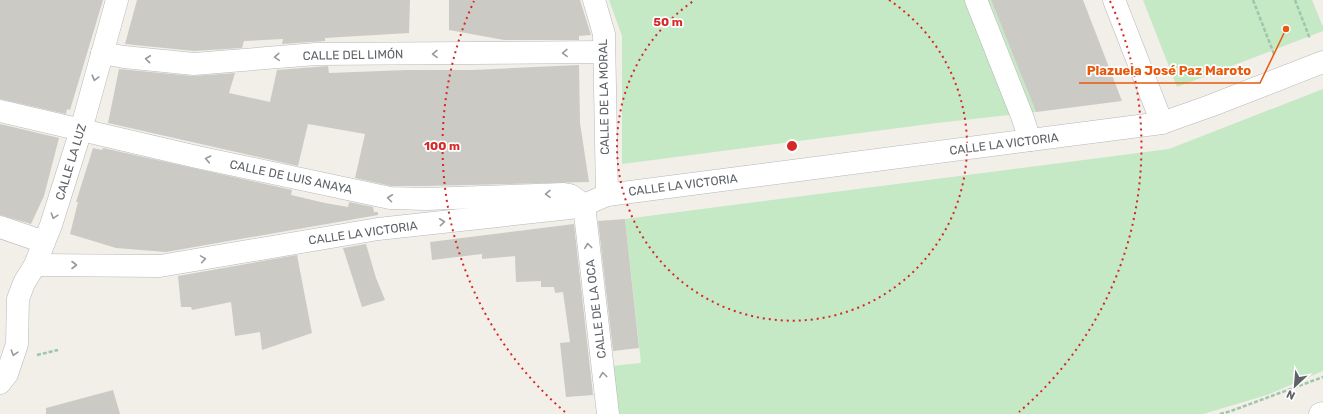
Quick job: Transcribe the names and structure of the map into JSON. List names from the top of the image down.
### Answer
{
  "streets": {
    "street": [
      "CALLE DEL LIMÓN",
      "CALLE DE LA MORAL",
      "CALLE LA VICTORIA",
      "CALLE LA LUZ",
      "CALLE DE LUIS ANAYA",
      "CALLE DE LA OCA"
    ]
  },
  "crossings": [
    ["CALLE DEL LIMÓN", "CALLE DE LA MORAL"],
    ["CALLE DEL LIMÓN", "CALLE LA LUZ"],
    ["CALLE DE LA MORAL", "CALLE LA VICTORIA"],
    ["CALLE LA VICTORIA", "CALLE LA LUZ"],
    ["CALLE LA VICTORIA", "CALLE DE LUIS ANAYA"],
    ["CALLE LA VICTORIA", "CALLE DE LA OCA"],
    ["CALLE LA LUZ", "CALLE DE LUIS ANAYA"],
    ["CALLE DE LUIS ANAYA", "CALLE DE LA OCA"]
  ],
  "one_way": [
    "CALLE DEL LIMÓN",
    "CALLE LA VICTORIA",
    "CALLE LA LUZ",
    "CALLE DE LUIS ANAYA",
    "CALLE DE LA OCA"
  ],
  "places": ["Plazuela José Paz Maroto"],
  "north": "bottom left",
  "rings": ["50 m", "100 m"]
}
